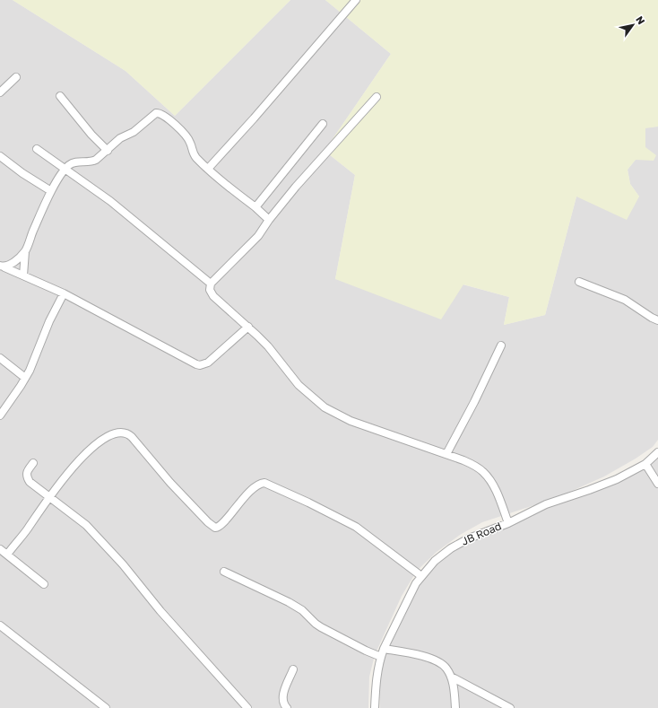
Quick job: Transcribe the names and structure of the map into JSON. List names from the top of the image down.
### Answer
{
  "streets": {
    "street": ["JB Road"]
  },
  "north": "top right"
}
